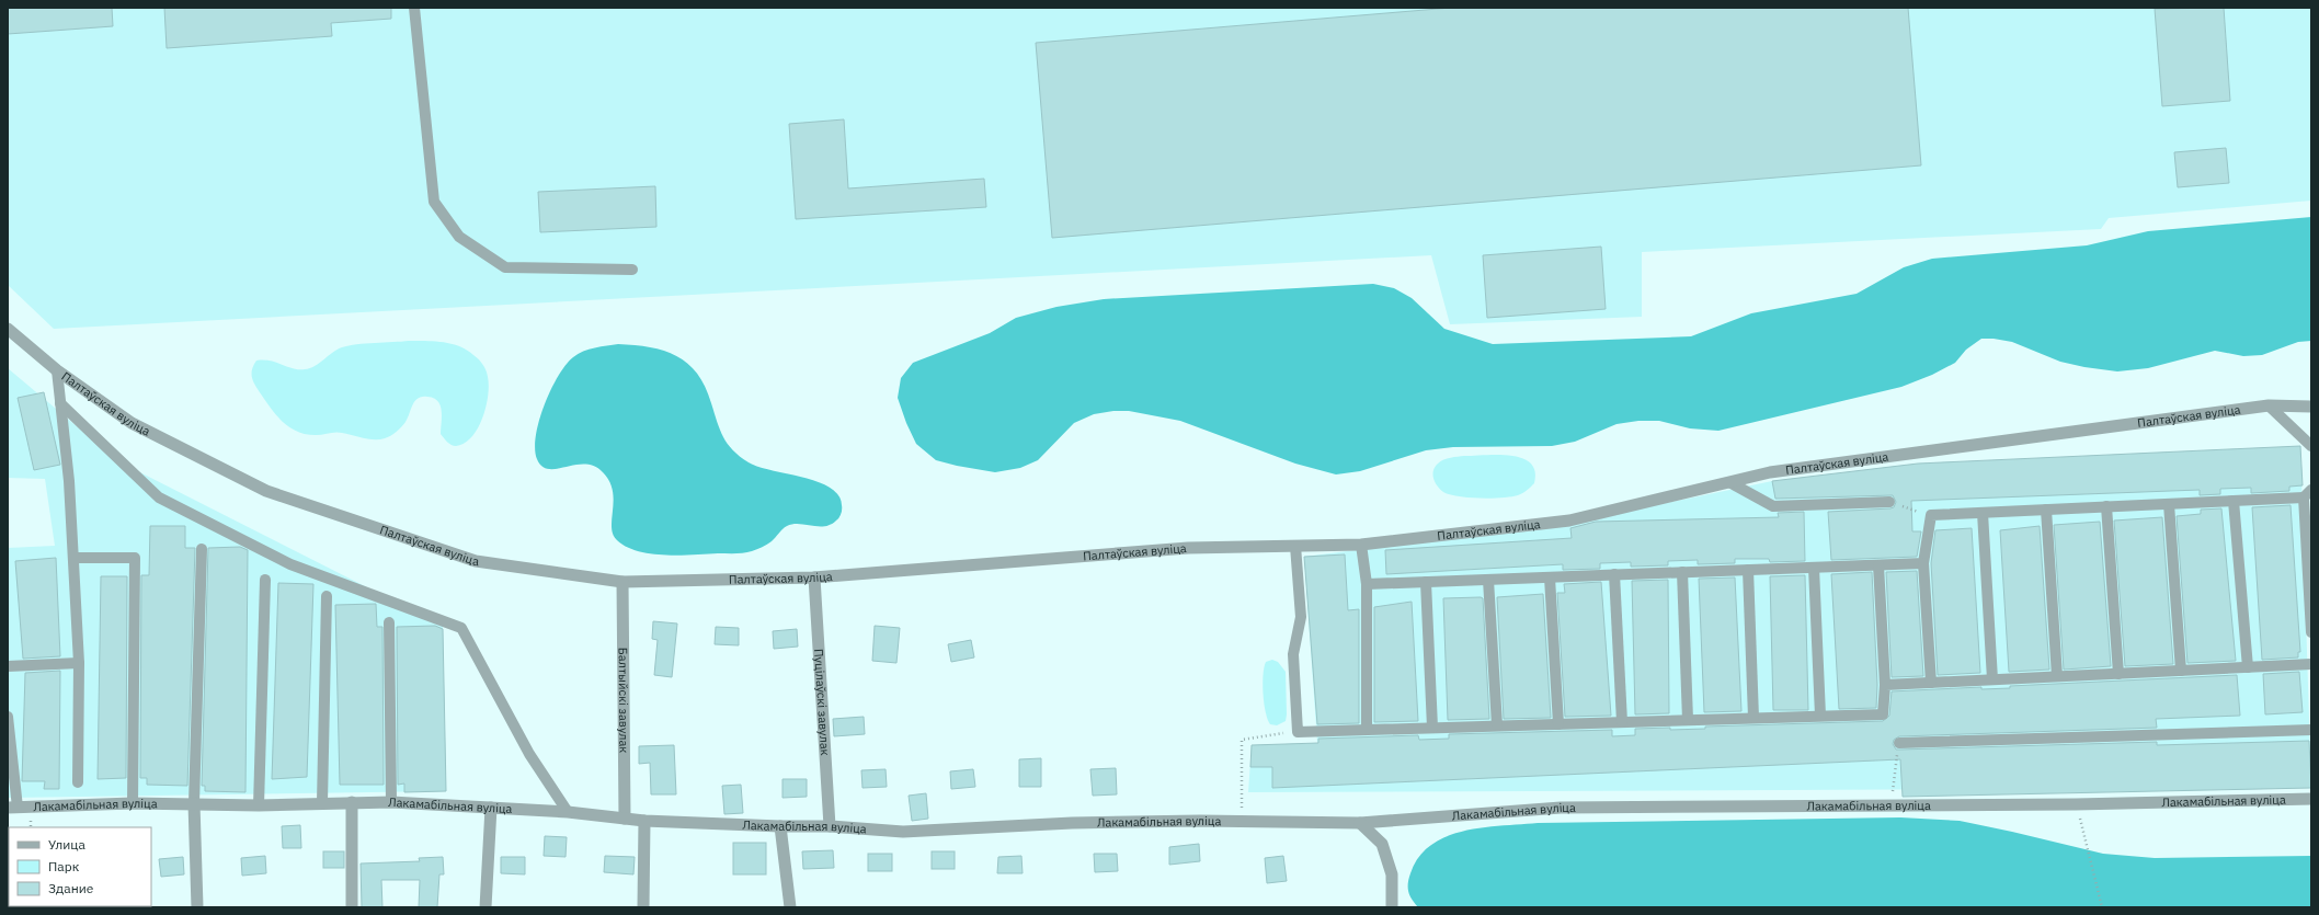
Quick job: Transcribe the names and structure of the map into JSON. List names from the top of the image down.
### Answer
{
  "streets": {
    "street": [
      "Палтаўская вуліца",
      "Балтыйскі завулак",
      "Пуцілаўскі завулак",
      "Лакамабільная вуліца"
    ]
  },
  "crossings": [
    ["Палтаўская вуліца", "Балтыйскі завулак"],
    ["Палтаўская вуліца", "Пуцілаўскі завулак"],
    ["Балтыйскі завулак", "Лакамабільная вуліца"],
    ["Пуцілаўскі завулак", "Лакамабільная вуліца"]
  ],
  "legend": ["Улица", "Парк", "Здание"]
}
